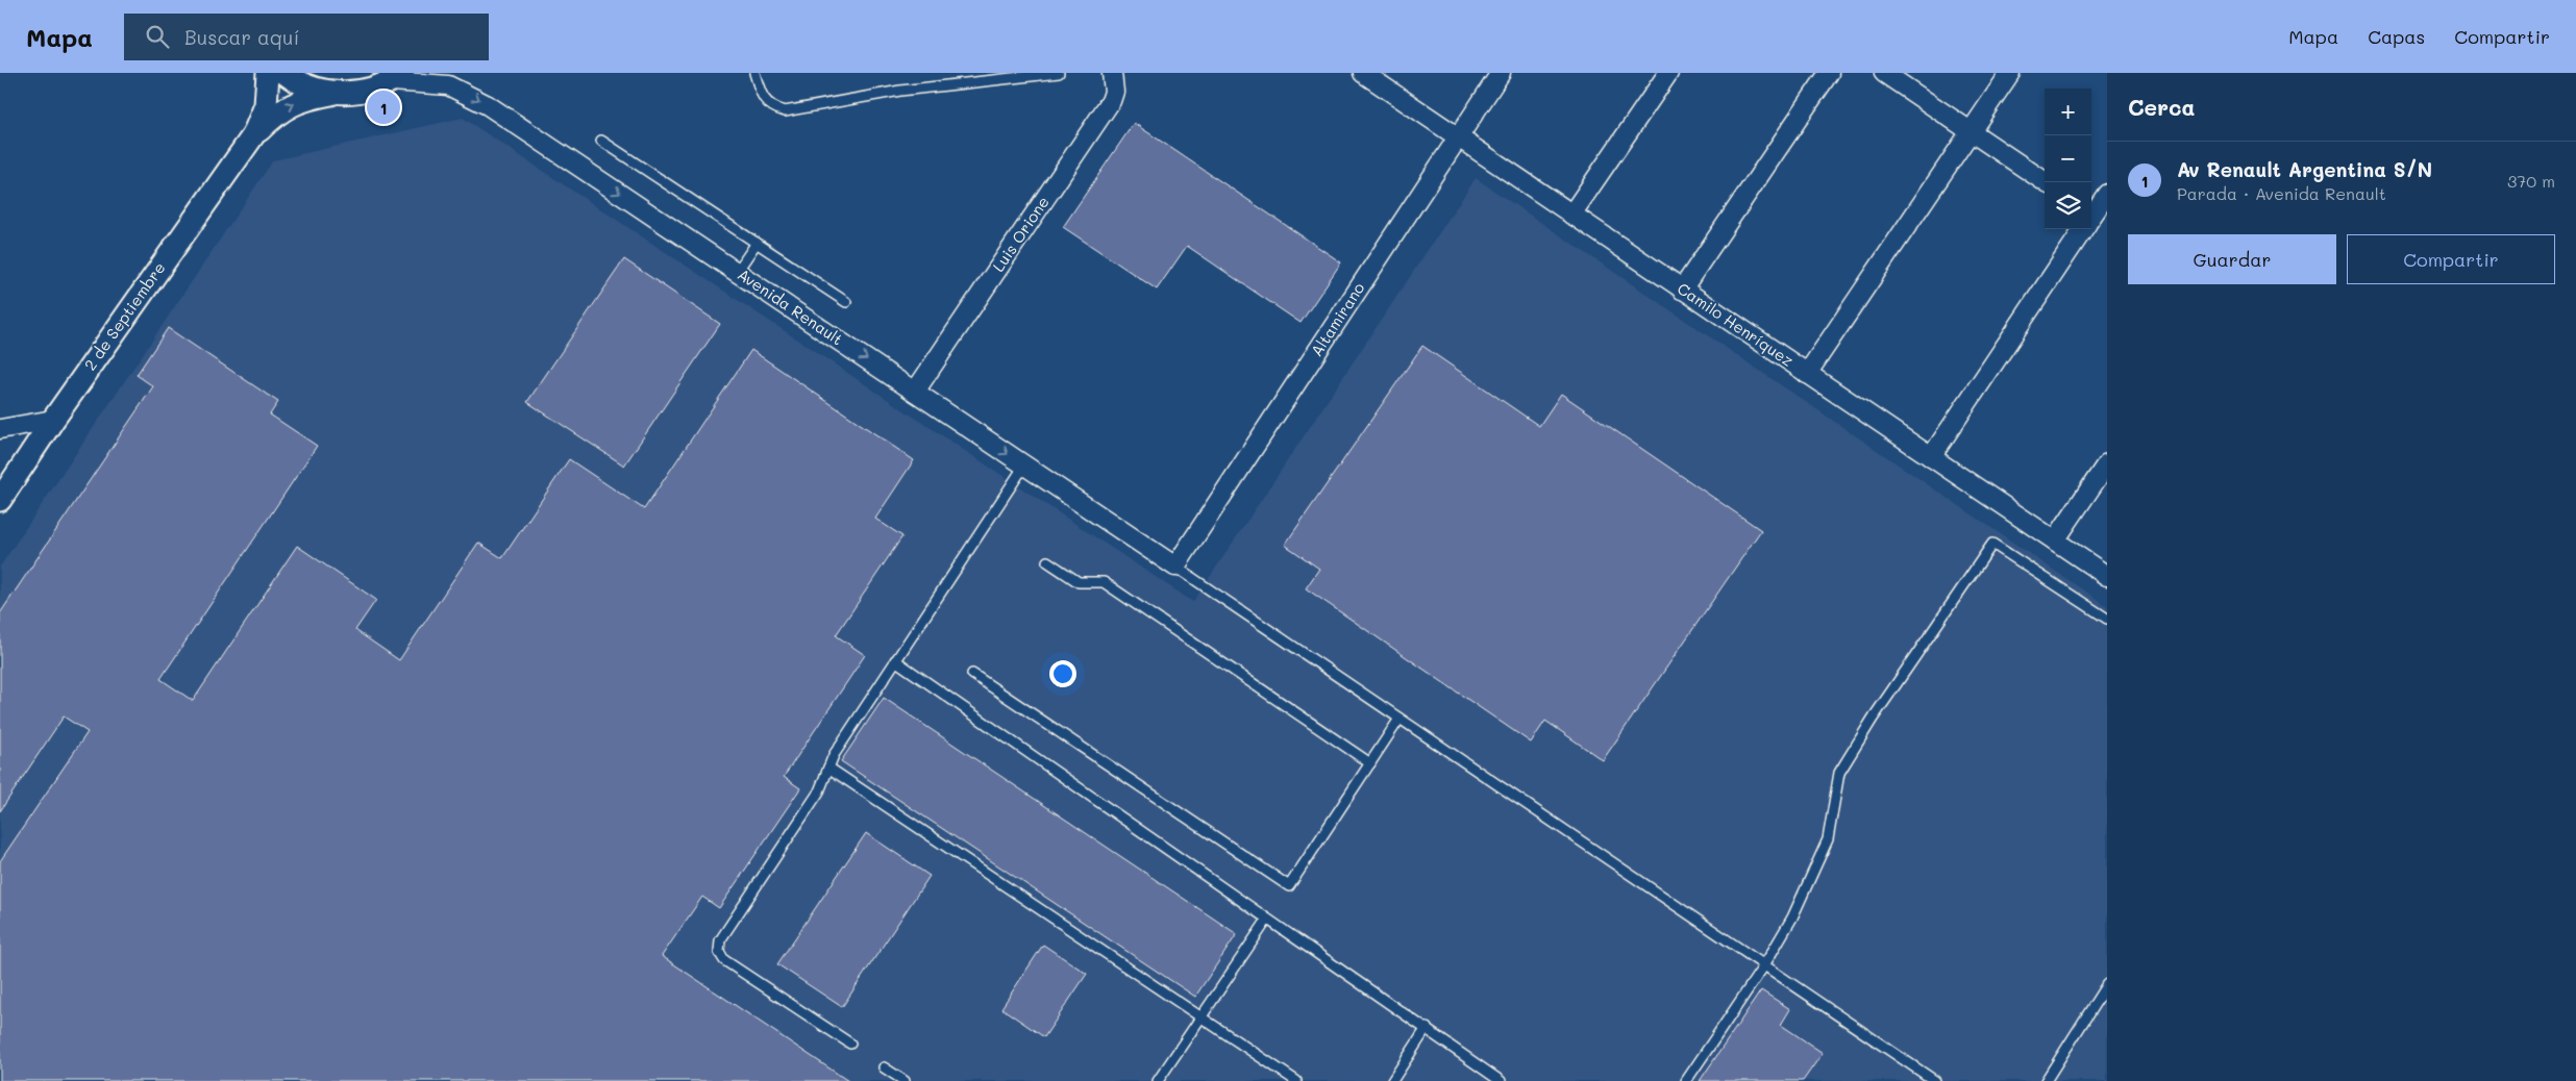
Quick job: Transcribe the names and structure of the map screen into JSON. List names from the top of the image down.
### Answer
{
  "streets": {
    "street": [
      "Luis Orione",
      "Avenida Renault",
      "2 de Septiembre",
      "Altamirano",
      "Camilo Henríquez"
    ]
  },
  "crossings": [
    ["Luis Orione", "Avenida Renault"],
    ["Avenida Renault", "Altamirano"],
    ["Altamirano", "Camilo Henríquez"]
  ],
  "one_way": ["Avenida Renault"],
  "page": {
    "header": "Mapa",
    "search": "Buscar aquí",
    "nav": ["Mapa", "Capas", "Compartir"],
    "heading": "Cerca",
    "map_buttons": ["+", "−"],
    "pins": "1",
    "list": [
      {
        "mark": "1",
        "name": "Av Renault Argentina S/N",
        "note": "Parada · Avenida Renault",
        "value": "370 m"
      }
    ],
    "buttons": ["Guardar", "Compartir"]
  }
}
